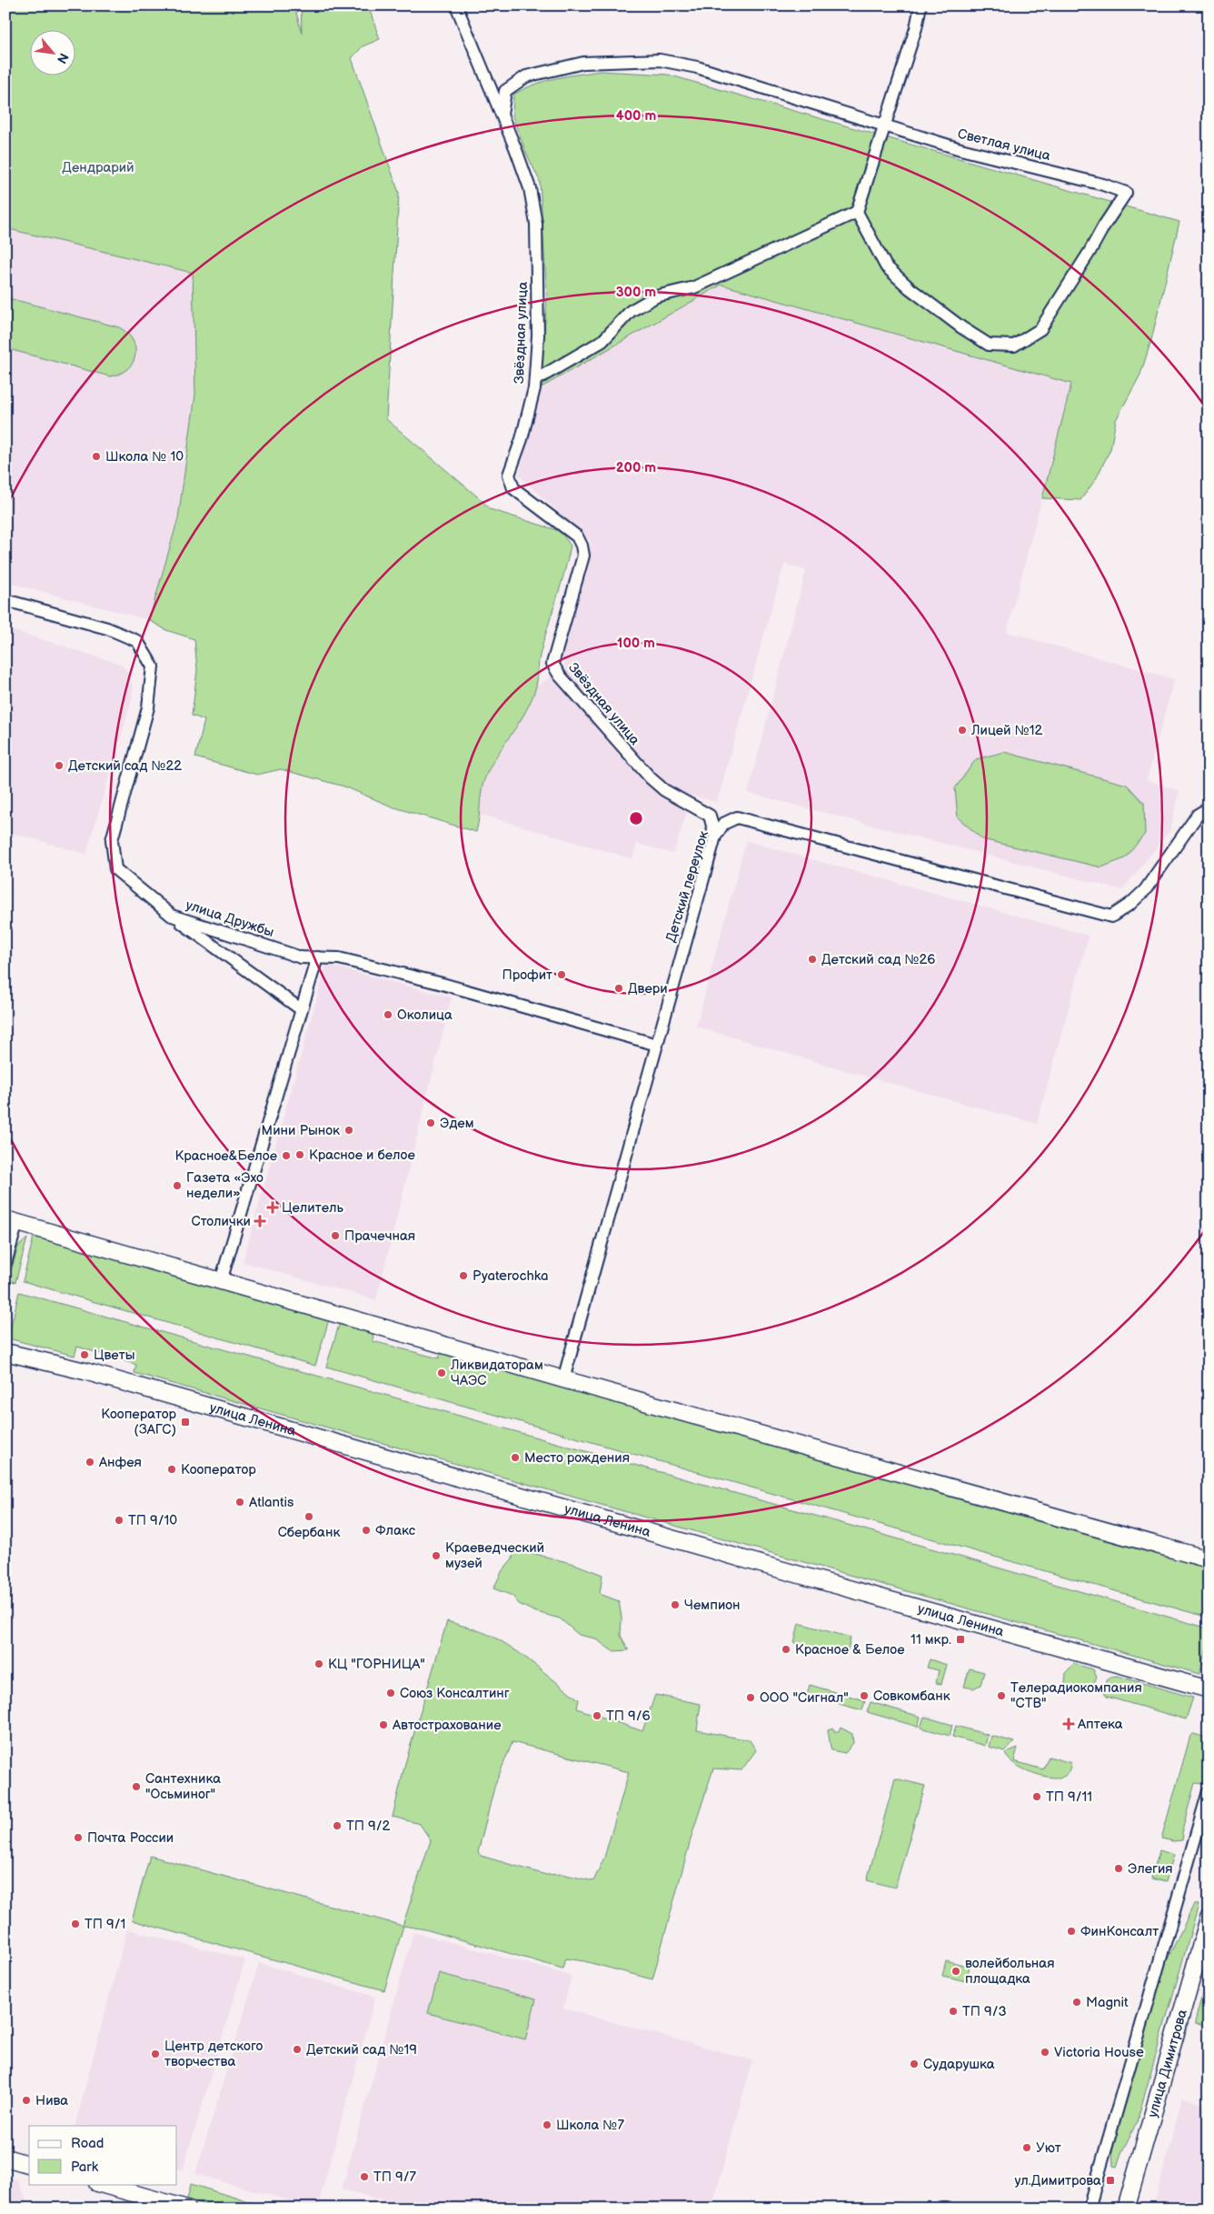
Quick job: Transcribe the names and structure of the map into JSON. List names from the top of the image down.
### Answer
{
  "streets": {
    "main road": ["улица Ленина", "улица Димитрова"],
    "street": [
      "Светлая улица",
      "Звёздная улица",
      "Детский переулок",
      "улица Дружбы"
    ]
  },
  "crossings": [
    ["Светлая улица", "Звёздная улица"],
    ["Звёздная улица", "Детский переулок"]
  ],
  "parks": ["Дендрарий"],
  "places": {
    "other": [
      "Школа № 10",
      "Лицей №12",
      "Детский сад №22",
      "Детский сад №26",
      "Профит",
      "Двери",
      "Околица",
      "Эдем",
      "Мини Рынок",
      "Красное и белое",
      "Красное&Белое",
      "Газета «Эхо недели»",
      "Прачечная",
      "Pyaterochka",
      "Цветы",
      "Ликвидаторам ЧАЭС",
      "Место рождения",
      "Анфея",
      "Кооператор",
      "Atlantis",
      "Сбербанк",
      "ТП 9/10",
      "Флакс",
      "Краеведческий музей",
      "Чемпион",
      "Красное & Белое",
      "КЦ \"ГОРНИЦА\"",
      "Союз Консалтинг",
      "Совкомбанк",
      "Телерадиокомпания \"СТВ\"",
      "ООО \"Сигнал\"",
      "ТП 9/6",
      "Автострахование",
      "Сантехника \"Осьминог\"",
      "ТП 9/11",
      "ТП 9/2",
      "Почта России",
      "Элегия",
      "ТП 9/1",
      "ФинКонсалт",
      "волейбольная площадка",
      "Magnit",
      "ТП 9/3",
      "Детский сад №19",
      "Victoria House",
      "Центр детского творчества",
      "Сударушка",
      "Нива",
      "Школа №7",
      "Уют",
      "ТП 9/7"
    ],
    "health": ["Целитель", "Столички", "Аптека"],
    "transit": ["Кооператор (ЗАГС)", "11 мкр.", "ул.Димитрова"]
  },
  "legend": ["Road", "Park"],
  "north": "bottom right",
  "rings": [
    "400 m",
    "300 m",
    "200 m",
    "100 m"
  ]
}
